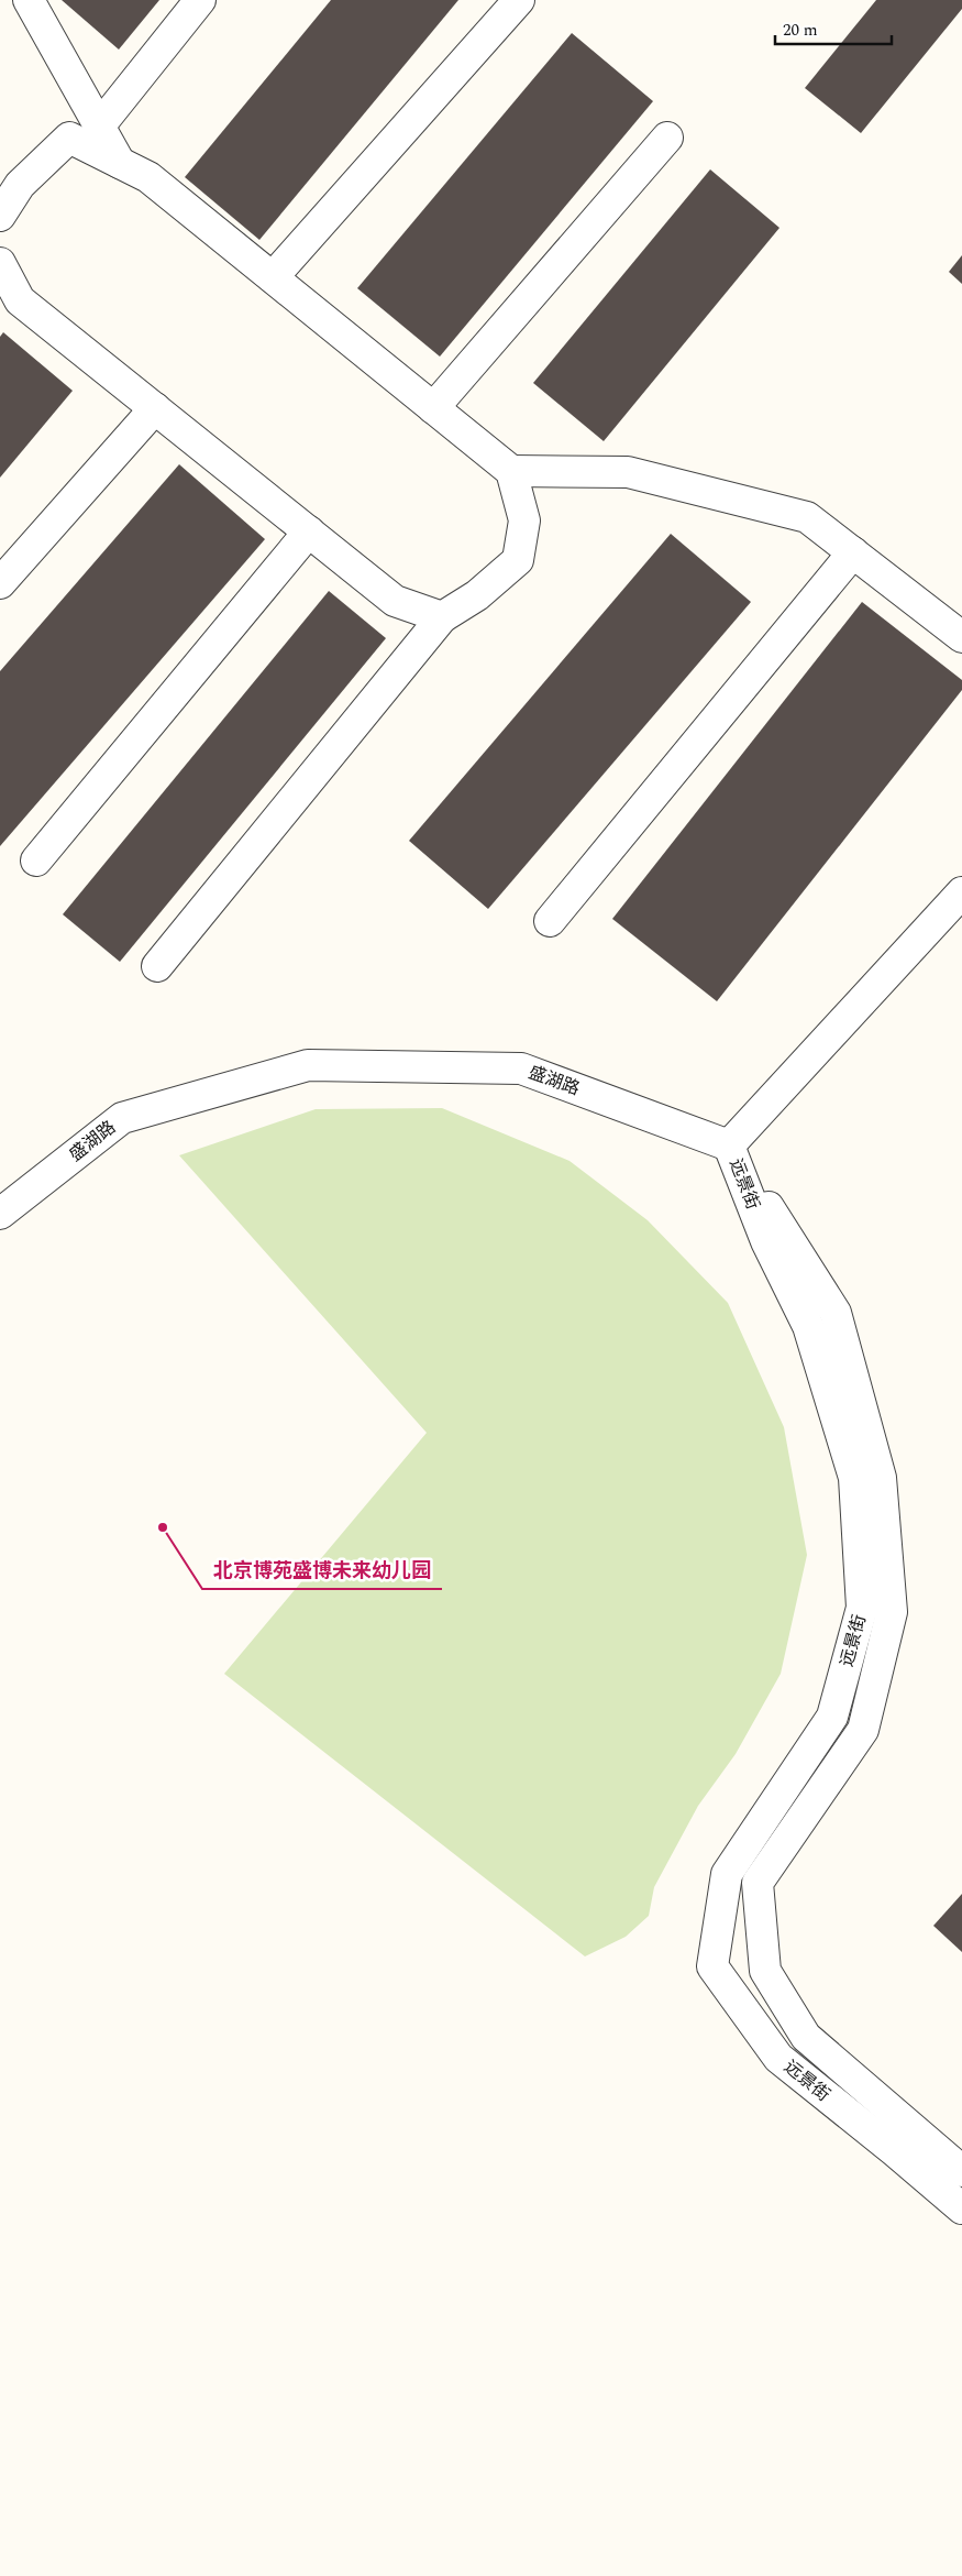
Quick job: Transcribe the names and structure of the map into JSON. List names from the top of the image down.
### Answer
{
  "streets": {
    "street": ["盛湖路", "远景街"]
  },
  "crossings": [
    ["盛湖路", "远景街"]
  ],
  "places": ["北京博苑盛博未来幼儿园"],
  "scale_bar": "20 m"
}
